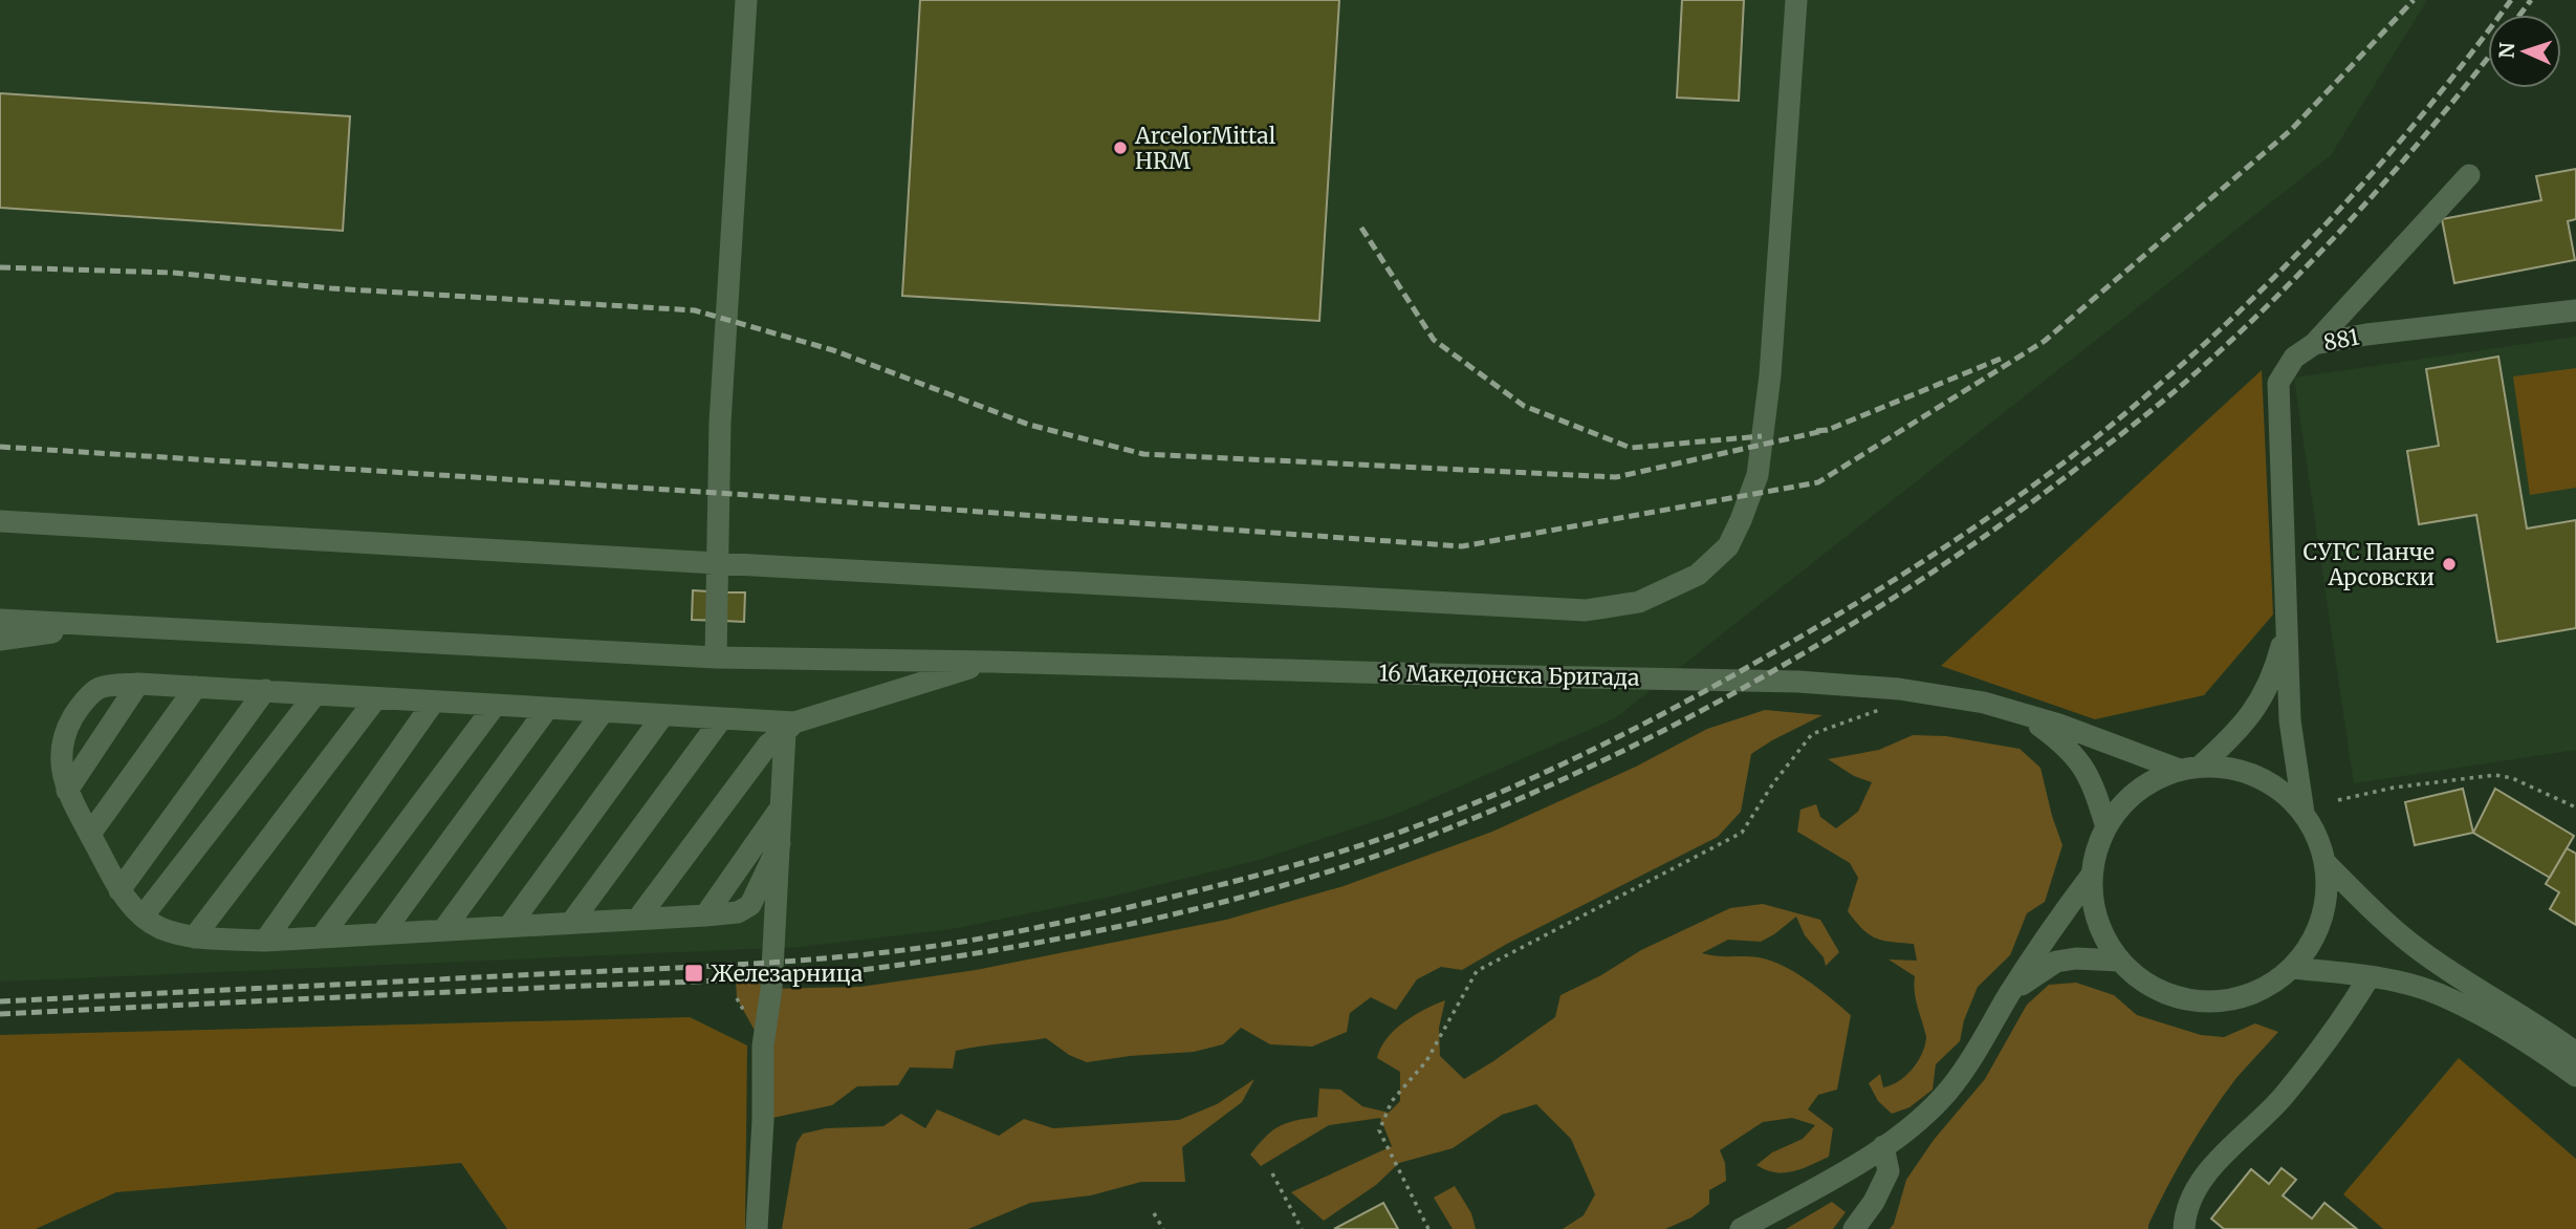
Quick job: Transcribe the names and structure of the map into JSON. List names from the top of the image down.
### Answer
{
  "streets": {
    "street": ["881", "16 Македонска Бригада"]
  },
  "crossings": [
    ["881", "16 Македонска Бригада"]
  ],
  "places": {
    "other": ["ArcelorMittal HRM", "СУГС Панче Арсовски"],
    "transit": ["Железарница"]
  },
  "north": "left"
}
